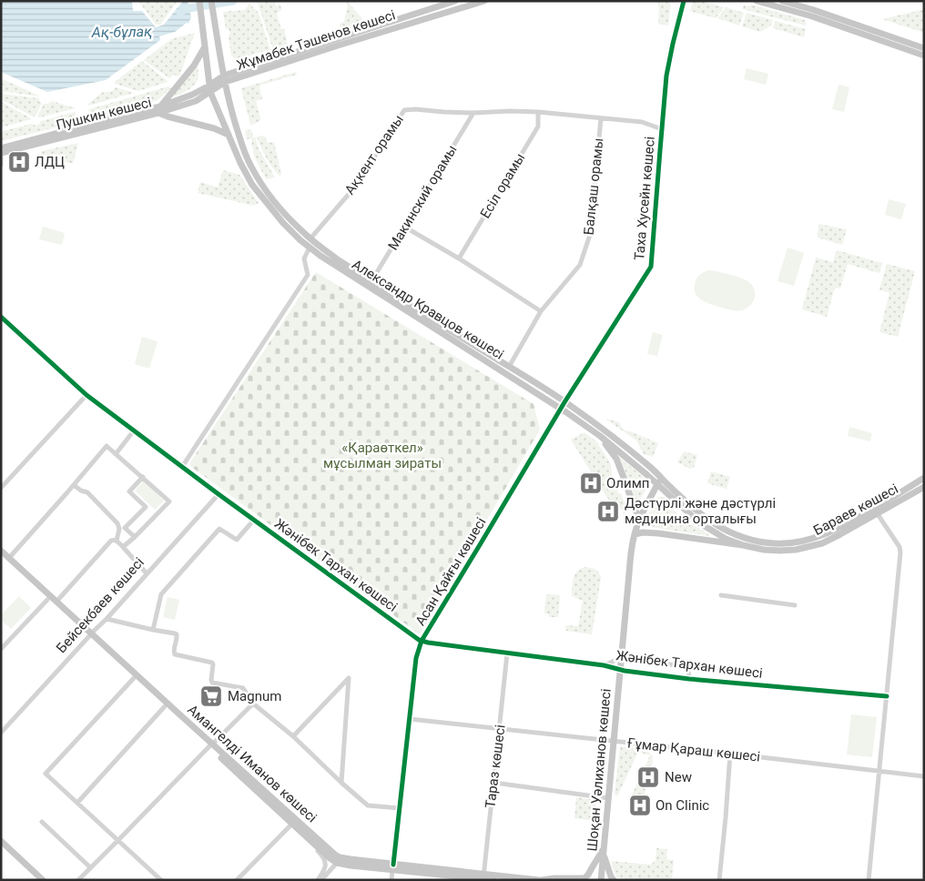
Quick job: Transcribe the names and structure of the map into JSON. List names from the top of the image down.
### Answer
{
  "streets": {
    "main road": [
      "Жұмабек Тәшенов көшесі",
      "Пушкин көшесі",
      "Александр Кравцов көшесі",
      "Бараев көшесі",
      "Амангелді Иманов көшесі",
      "Шоқан Уәлиханов көшесі"
    ],
    "street": [
      "Ақкент орамы",
      "Есіл орамы",
      "Балқаш орамы",
      "Макинский орамы",
      "Таха Хусейн көшесі",
      "Жәнібек Тархан көшесі",
      "Асан Қайғы көшесі",
      "Бейсекбаев көшесі",
      "Ғұмар Қараш көшесі",
      "Тараз көшесі"
    ]
  },
  "crossings": [
    ["Жұмабек Тәшенов көшесі", "Пушкин көшесі"],
    ["Жұмабек Тәшенов көшесі", "Александр Кравцов көшесі"],
    ["Пушкин көшесі", "Александр Кравцов көшесі"],
    ["Ақкент орамы", "Есіл орамы"],
    ["Ақкент орамы", "Макинский орамы"],
    ["Ақкент орамы", "Александр Кравцов көшесі"],
    ["Балқаш орамы", "Александр Кравцов көшесі"],
    ["Макинский орамы", "Александр Кравцов көшесі"],
    ["Таха Хусейн көшесі", "Александр Кравцов көшесі"],
    ["Таха Хусейн көшесі", "Асан Қайғы көшесі"],
    ["Александр Кравцов көшесі", "Бараев көшесі"],
    ["Александр Кравцов көшесі", "Асан Қайғы көшесі"],
    ["Александр Кравцов көшесі", "Шоқан Уәлиханов көшесі"],
    ["Жәнібек Тархан көшесі", "Асан Қайғы көшесі"],
    ["Жәнібек Тархан көшесі", "Бейсекбаев көшесі"],
    ["Жәнібек Тархан көшесі", "Тараз көшесі"],
    ["Жәнібек Тархан көшесі", "Шоқан Уәлиханов көшесі"],
    ["Асан Қайғы көшесі", "Ғұмар Қараш көшесі"],
    ["Асан Қайғы көшесі", "Амангелді Иманов көшесі"],
    ["Бейсекбаев көшесі", "Амангелді Иманов көшесі"],
    ["Ғұмар Қараш көшесі", "Тараз көшесі"],
    ["Ғұмар Қараш көшесі", "Шоқан Уәлиханов көшесі"],
    ["Амангелді Иманов көшесі", "Тараз көшесі"],
    ["Амангелді Иманов көшесі", "Шоқан Уәлиханов көшесі"]
  ],
  "water": ["Ақ-бұлақ"],
  "parks": ["«Қараөткел» мұсылман зираты"],
  "places": {
    "hospital": [
      "ЛДЦ",
      "Олимп",
      "Дәстүрлі және дәстүрлі медицина орталығы",
      "New",
      "On Clinic"
    ],
    "supermarket": ["Magnum"]
  }
}
